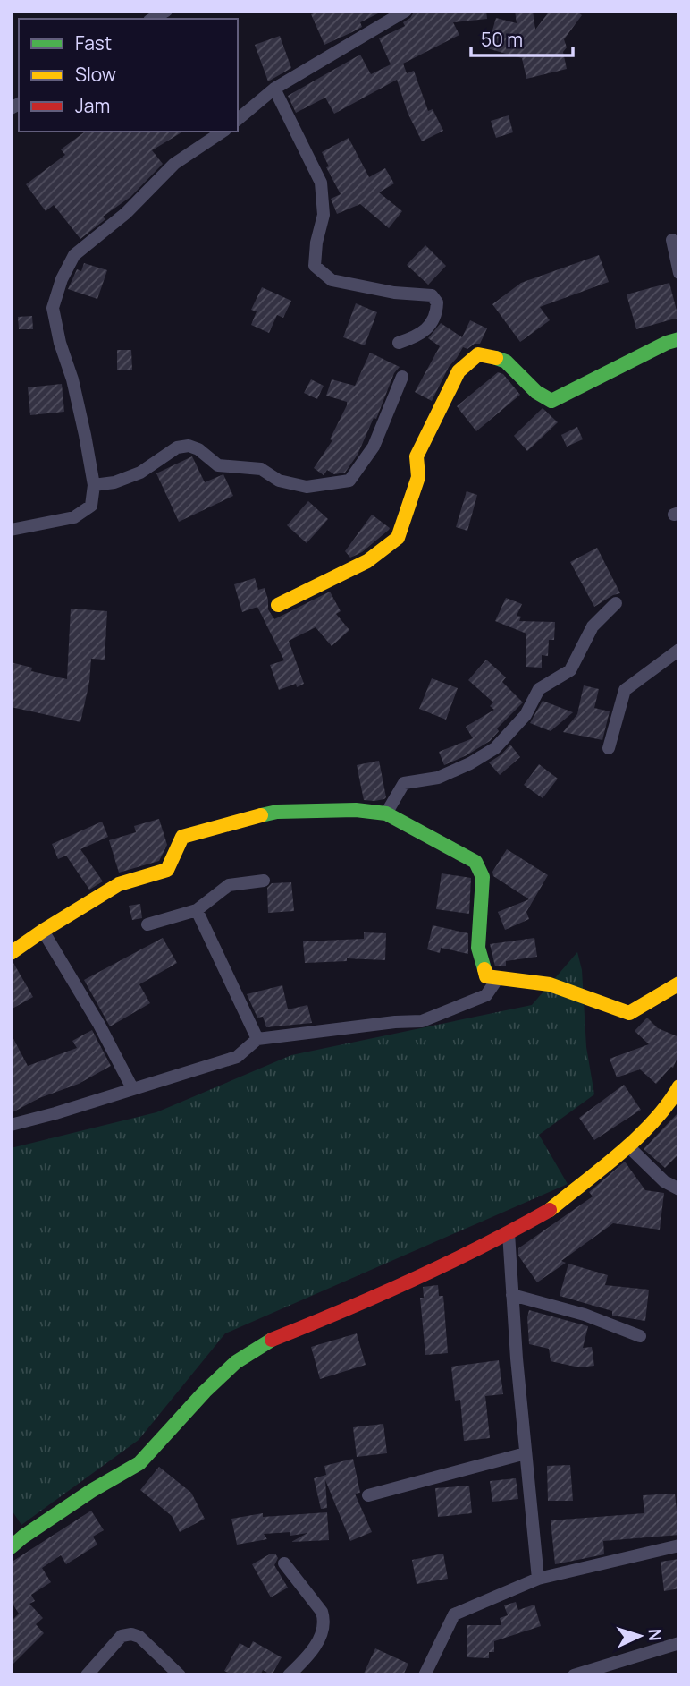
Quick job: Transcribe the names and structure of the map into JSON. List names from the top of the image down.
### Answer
{
  "legend": ["Fast", "Slow", "Jam"],
  "scale_bar": "50 m",
  "north": "right"
}
